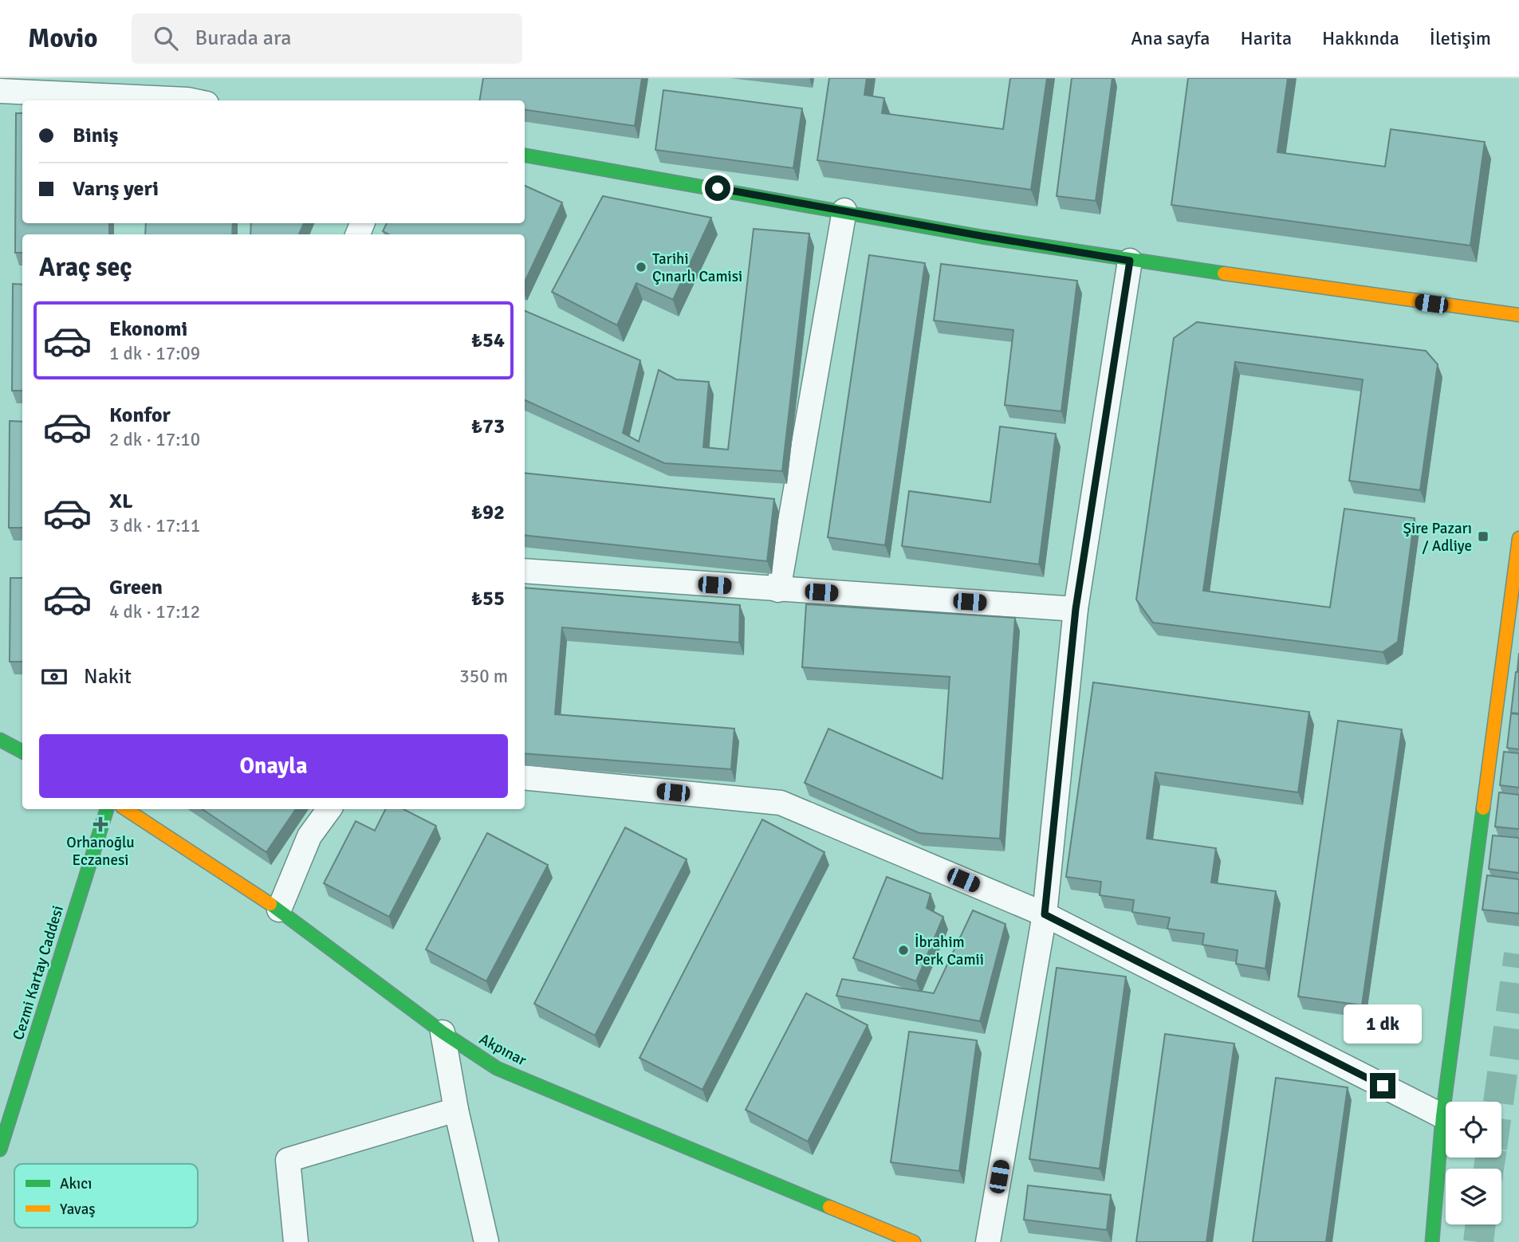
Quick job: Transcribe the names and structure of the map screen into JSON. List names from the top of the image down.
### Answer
{
  "streets": {
    "main road": ["Cezmi Kartay Caddesi", "Akpınar"]
  },
  "places": {
    "other": ["Tarihi Çınarlı Camisi", "İbrahim Perk Camii"],
    "transit": ["Şire Pazarı / Adliye"],
    "health": ["Orhanoğlu Eczanesi"]
  },
  "legend": ["Akıcı", "Yavaş"],
  "page": {
    "header": "Movio",
    "search": "Burada ara",
    "nav": [
      "Ana sayfa",
      "Harita",
      "Hakkında",
      "İletişim"
    ],
    "banner": ["Biniş", "Varış yeri"],
    "heading": "Araç seç",
    "list": [
      {
        "name": "Ekonomi",
        "note": "1 dk · 17:09",
        "value": "₺54"
      },
      {
        "name": "Konfor",
        "note": "2 dk · 17:10",
        "value": "₺73"
      },
      {
        "name": "XL",
        "note": "3 dk · 17:11",
        "value": "₺92"
      },
      {
        "name": "Green",
        "note": "4 dk · 17:12",
        "value": "₺55"
      }
    ],
    "pay": ["Nakit", "350 m"],
    "buttons": "Onayla",
    "bubble": "1 dk"
  }
}
